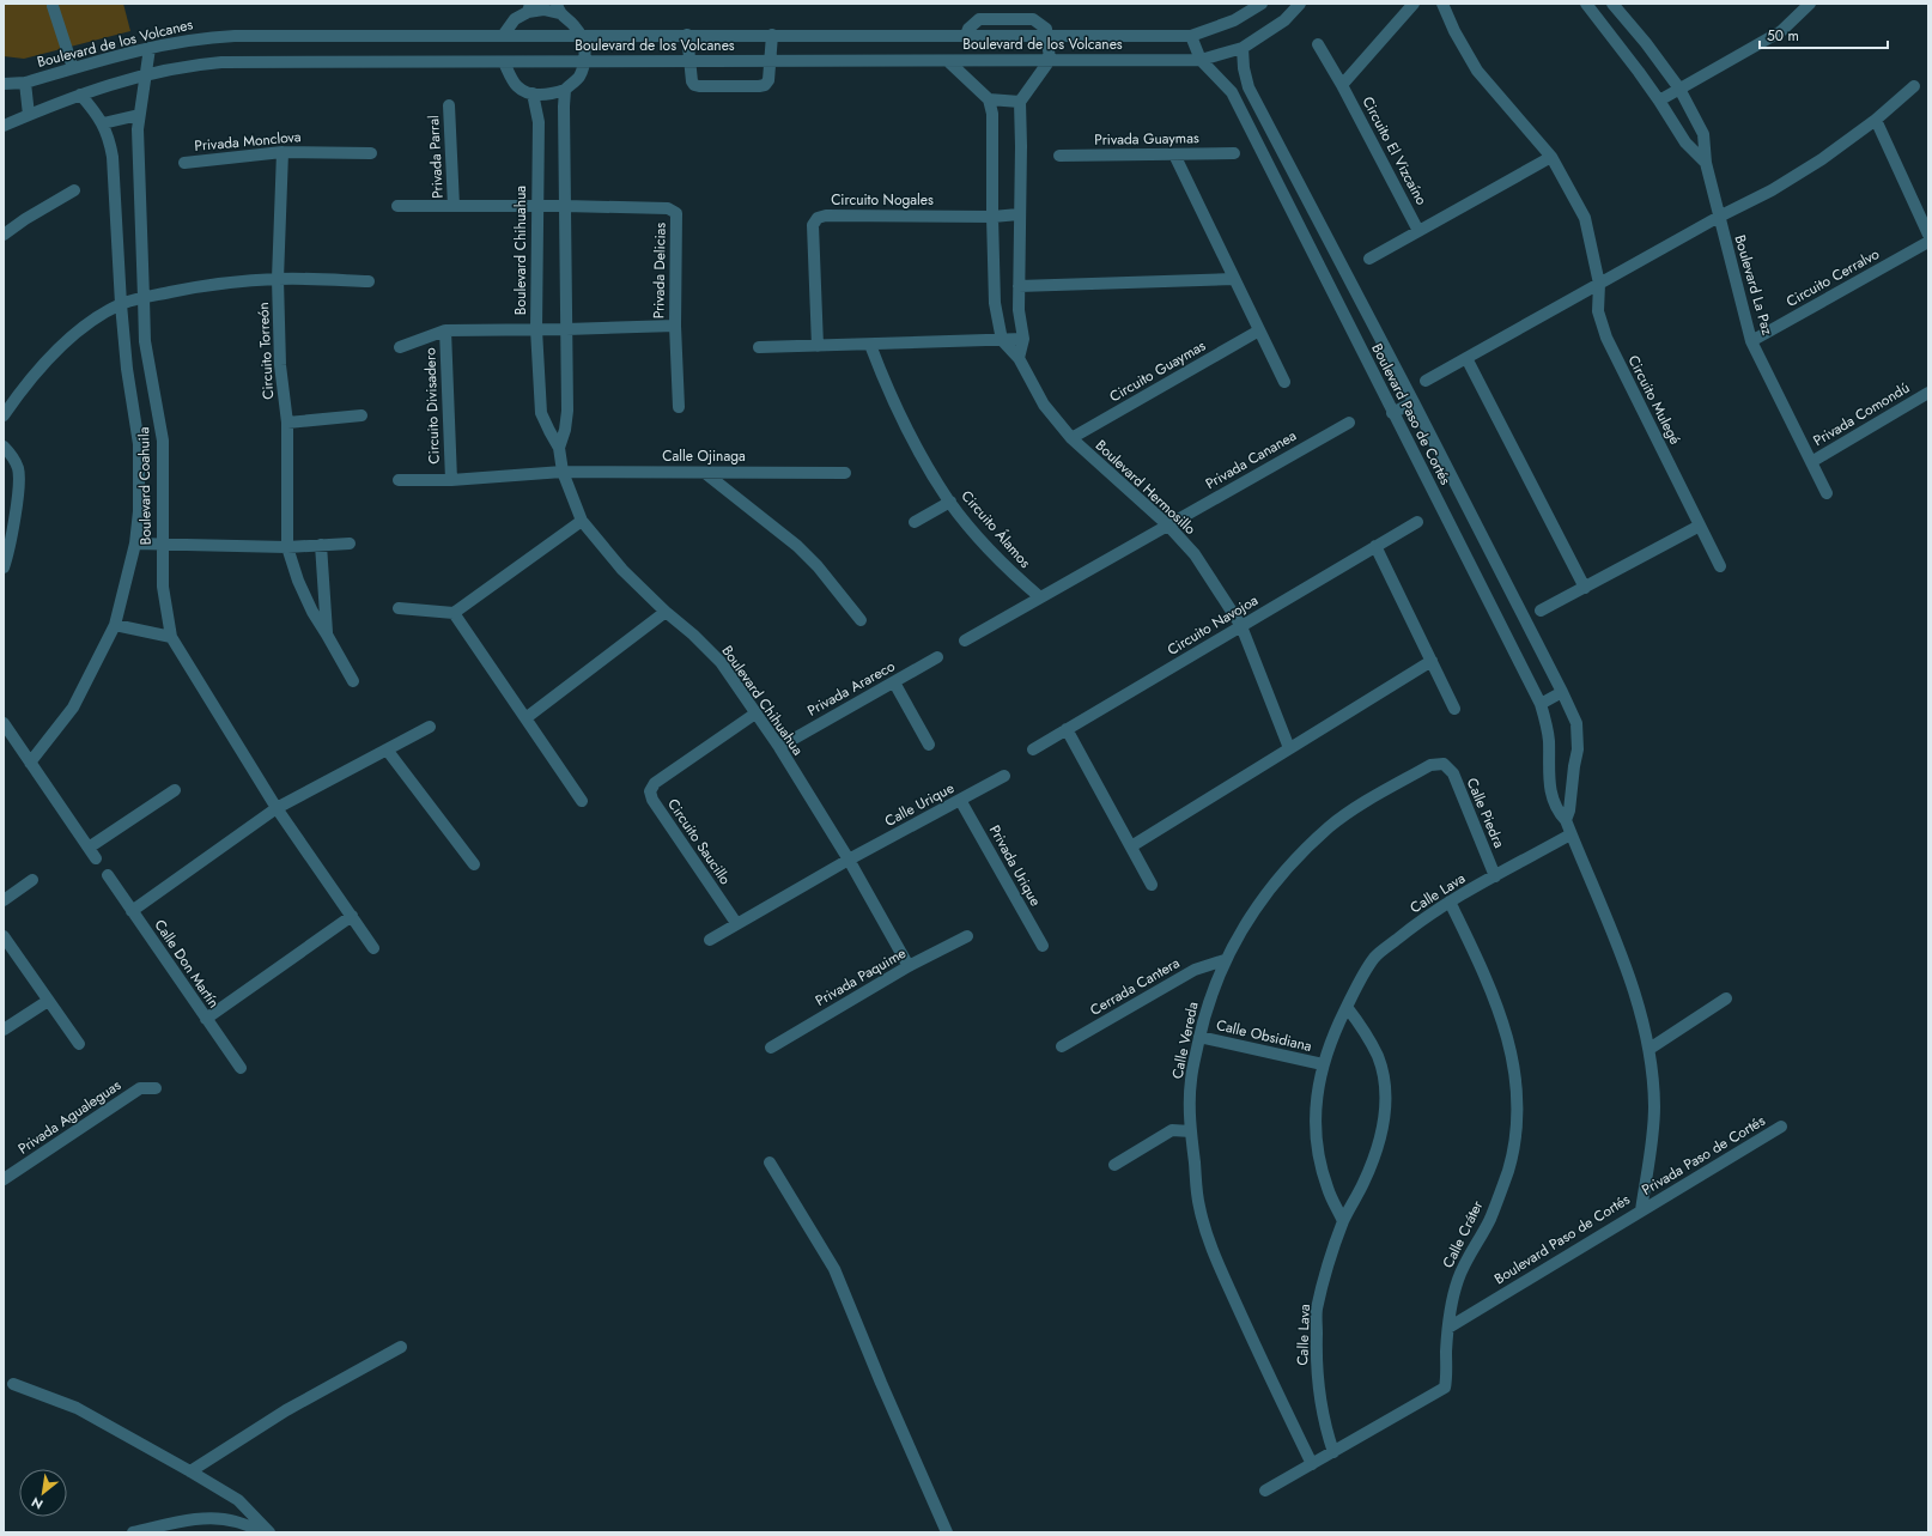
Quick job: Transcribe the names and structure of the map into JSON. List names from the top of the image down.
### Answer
{
  "streets": {
    "street": [
      "Boulevard de los Volcanes",
      "Privada Guaymas",
      "Privada Monclova",
      "Circuito El Vizcaíno",
      "Privada Parral",
      "Circuito Nogales",
      "Boulevard Chihuahua",
      "Privada Delicias",
      "Circuito Cerralvo",
      "Boulevard La Paz",
      "Circuito Torreón",
      "Circuito Guaymas",
      "Circuito Mulegé",
      "Circuito Divisadero",
      "Boulevard Paso de Cortés",
      "Privada Comondú",
      "Calle Ojinaga",
      "Privada Cananea",
      "Boulevard Coahuila",
      "Boulevard Hermosillo",
      "Circuito Álamos",
      "Circuito Navojoa",
      "Privada Arareco",
      "Calle Urique",
      "Calle Piedra",
      "Circuito Saucillo",
      "Privada Urique",
      "Calle Lava",
      "Calle Don Martín",
      "Privada Paquime",
      "Cerrada Cantera",
      "Calle Obsidiana",
      "Calle Vereda",
      "Privada Agualeguas",
      "Privada Paso de Cortés",
      "Calle Cráter"
    ]
  },
  "crossings": [
    ["Boulevard de los Volcanes", "Boulevard Paso de Cortés"],
    ["Boulevard de los Volcanes", "Boulevard Coahuila"],
    ["Privada Monclova", "Circuito Torreón"],
    ["Privada Parral", "Boulevard Chihuahua"],
    ["Privada Parral", "Privada Delicias"],
    ["Boulevard Chihuahua", "Privada Delicias"],
    ["Boulevard Chihuahua", "Circuito Divisadero"],
    ["Boulevard Chihuahua", "Calle Ojinaga"],
    ["Boulevard Chihuahua", "Privada Arareco"],
    ["Boulevard Chihuahua", "Calle Urique"],
    ["Boulevard Chihuahua", "Circuito Saucillo"],
    ["Boulevard Chihuahua", "Privada Paquime"],
    ["Privada Delicias", "Circuito Divisadero"],
    ["Circuito Cerralvo", "Boulevard La Paz"],
    ["Boulevard La Paz", "Privada Comondú"],
    ["Circuito Guaymas", "Boulevard Hermosillo"],
    ["Circuito Divisadero", "Calle Ojinaga"],
    ["Boulevard Paso de Cortés", "Calle Lava"],
    ["Boulevard Paso de Cortés", "Privada Paso de Cortés"],
    ["Boulevard Paso de Cortés", "Calle Cráter"],
    ["Privada Cananea", "Boulevard Hermosillo"],
    ["Boulevard Hermosillo", "Circuito Navojoa"],
    ["Calle Urique", "Privada Urique"],
    ["Calle Piedra", "Calle Lava"],
    ["Calle Piedra", "Calle Vereda"],
    ["Calle Lava", "Calle Obsidiana"],
    ["Calle Lava", "Calle Cráter"],
    ["Cerrada Cantera", "Calle Vereda"],
    ["Calle Obsidiana", "Calle Vereda"],
    ["Calle Vereda", "Calle Cráter"]
  ],
  "scale_bar": "50 m",
  "north": "bottom left"
}
